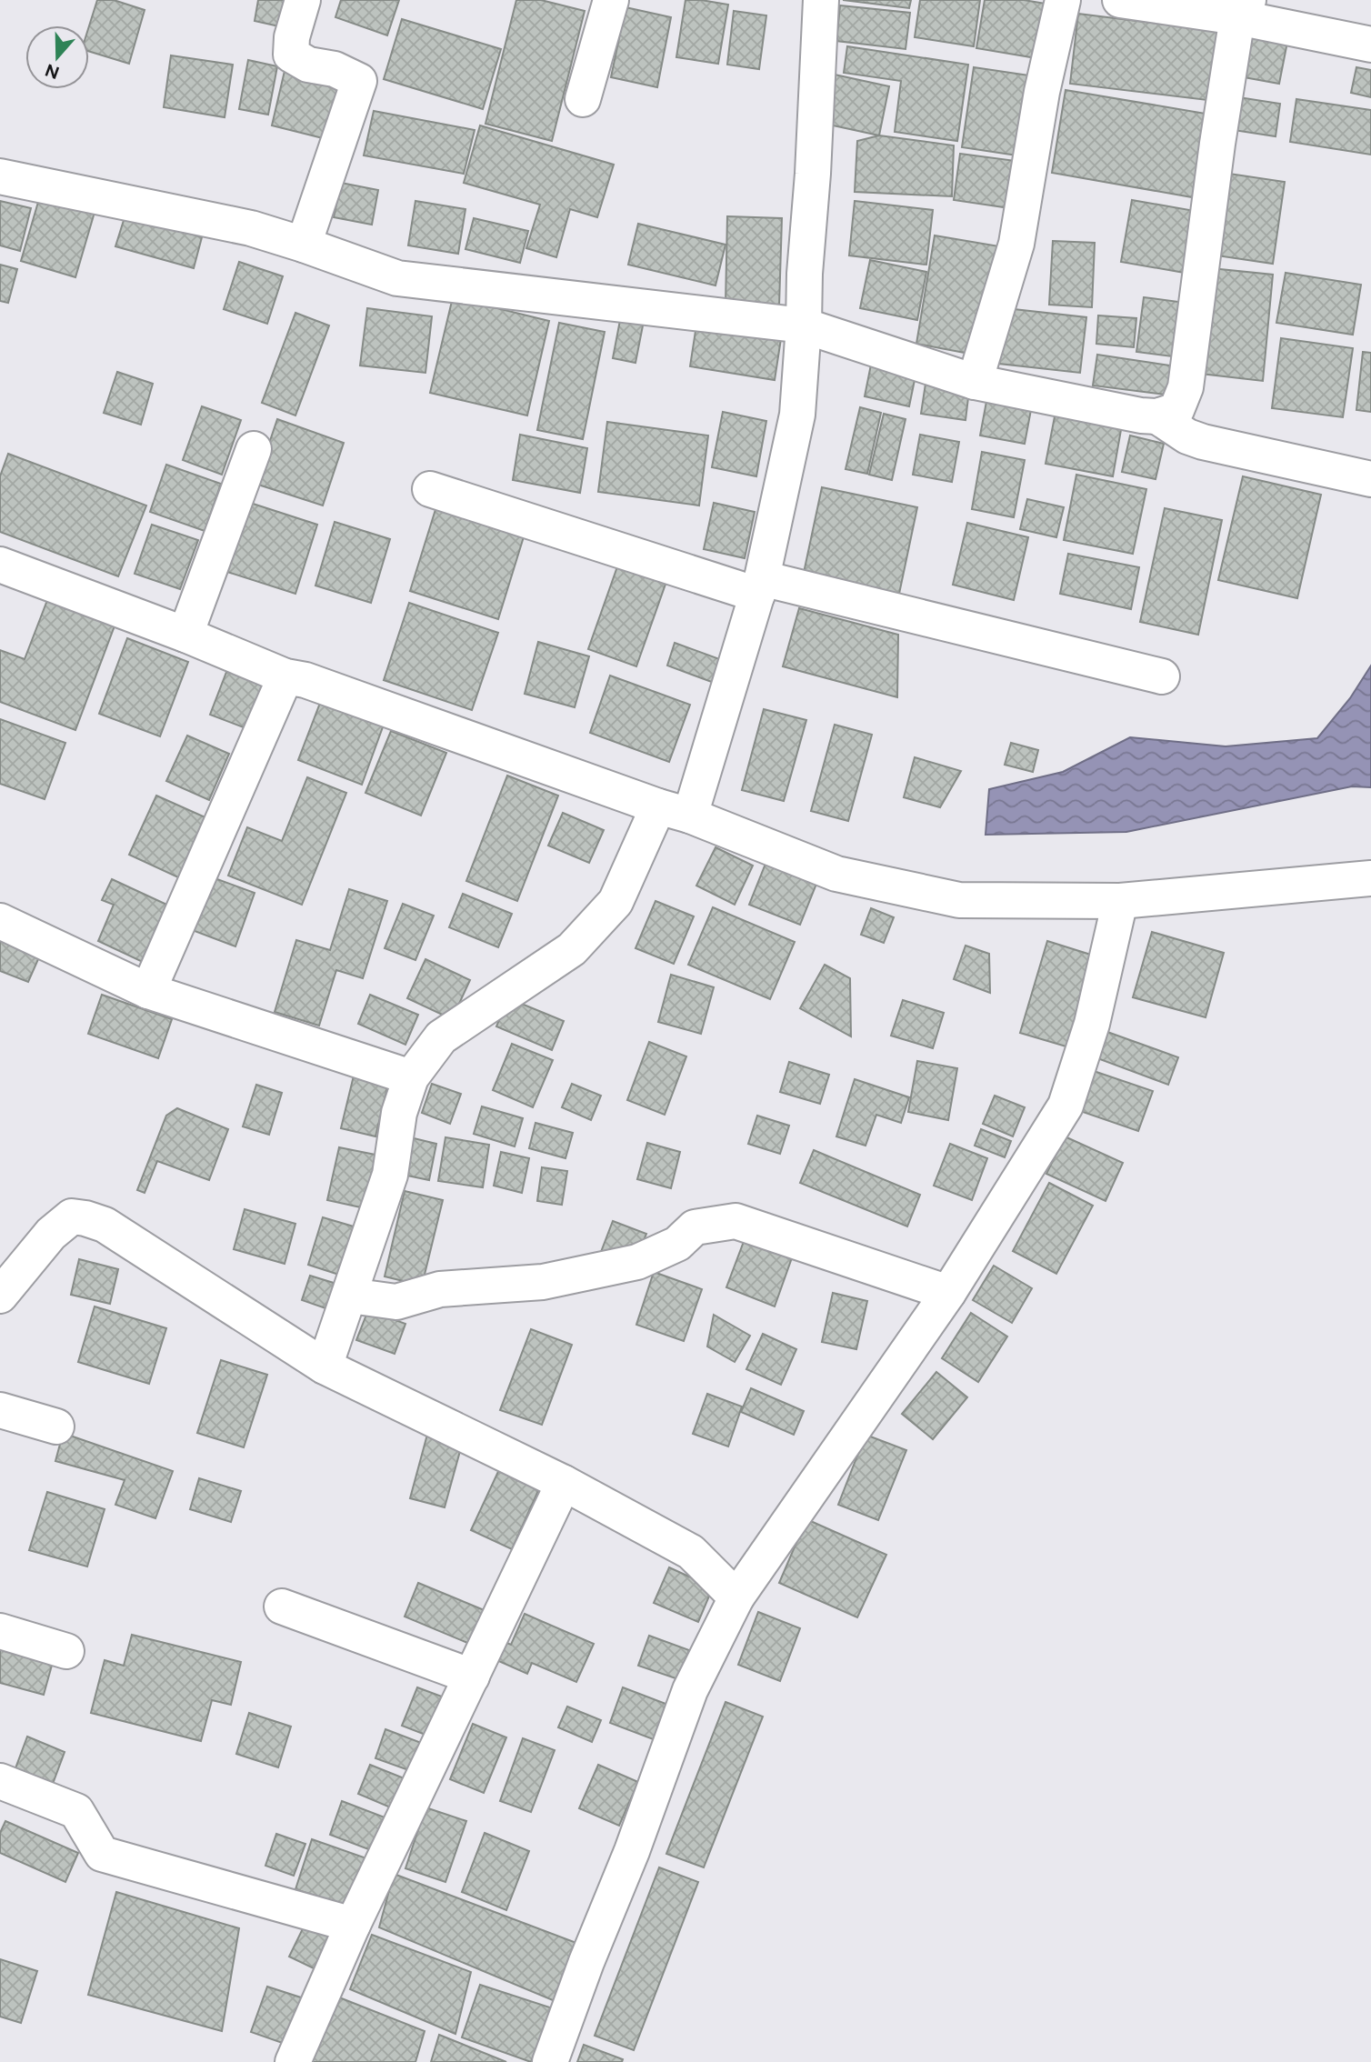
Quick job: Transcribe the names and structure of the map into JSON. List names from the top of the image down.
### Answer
{
  "north": "bottom"
}
